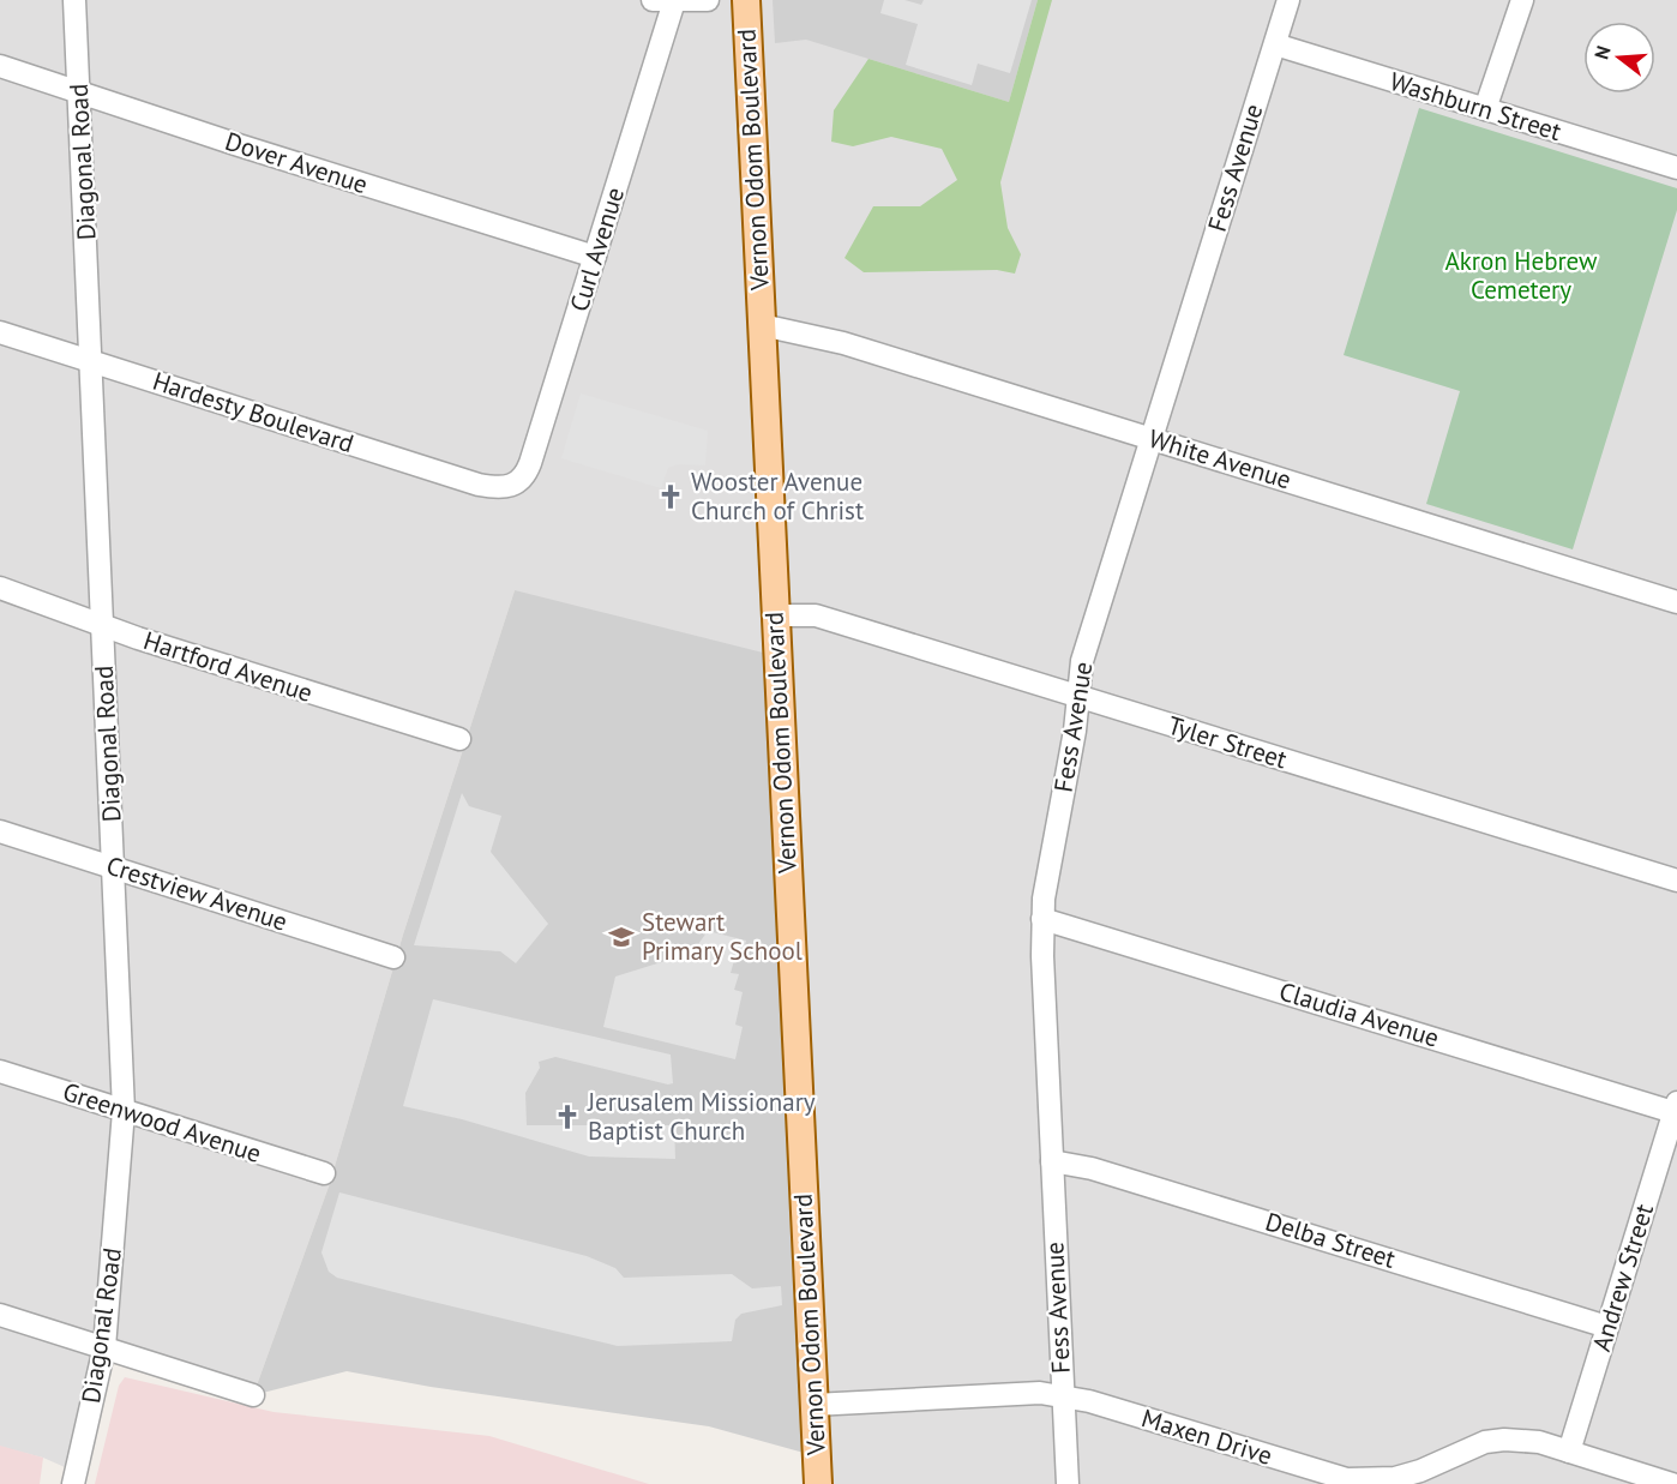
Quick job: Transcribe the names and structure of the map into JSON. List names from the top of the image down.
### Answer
{
  "streets": {
    "main road": ["Vernon Odom Boulevard"],
    "street": [
      "Washburn Street",
      "Diagonal Road",
      "Dover Avenue",
      "Fess Avenue",
      "Curl Avenue",
      "Hardesty Boulevard",
      "White Avenue",
      "Hartford Avenue",
      "Tyler Street",
      "Crestview Avenue",
      "Claudia Avenue",
      "Greenwood Avenue",
      "Delba Street",
      "Andrew Street",
      "Maxen Drive"
    ]
  },
  "crossings": [
    ["Washburn Street", "Fess Avenue"],
    ["Vernon Odom Boulevard", "White Avenue"],
    ["Vernon Odom Boulevard", "Tyler Street"],
    ["Vernon Odom Boulevard", "Maxen Drive"],
    ["Diagonal Road", "Dover Avenue"],
    ["Diagonal Road", "Hardesty Boulevard"],
    ["Diagonal Road", "Hartford Avenue"],
    ["Diagonal Road", "Crestview Avenue"],
    ["Diagonal Road", "Greenwood Avenue"],
    ["Dover Avenue", "Curl Avenue"],
    ["Fess Avenue", "White Avenue"],
    ["Fess Avenue", "Tyler Street"],
    ["Fess Avenue", "Claudia Avenue"],
    ["Fess Avenue", "Delba Street"],
    ["Fess Avenue", "Maxen Drive"],
    ["Curl Avenue", "Hardesty Boulevard"],
    ["Claudia Avenue", "Andrew Street"],
    ["Delba Street", "Andrew Street"],
    ["Andrew Street", "Maxen Drive"]
  ],
  "parks": ["Akron Hebrew Cemetery"],
  "places": {
    "church": ["Wooster Avenue Church of Christ", "Jerusalem Missionary Baptist Church"],
    "school or university": ["Stewart Primary School"]
  },
  "north": "left"
}
